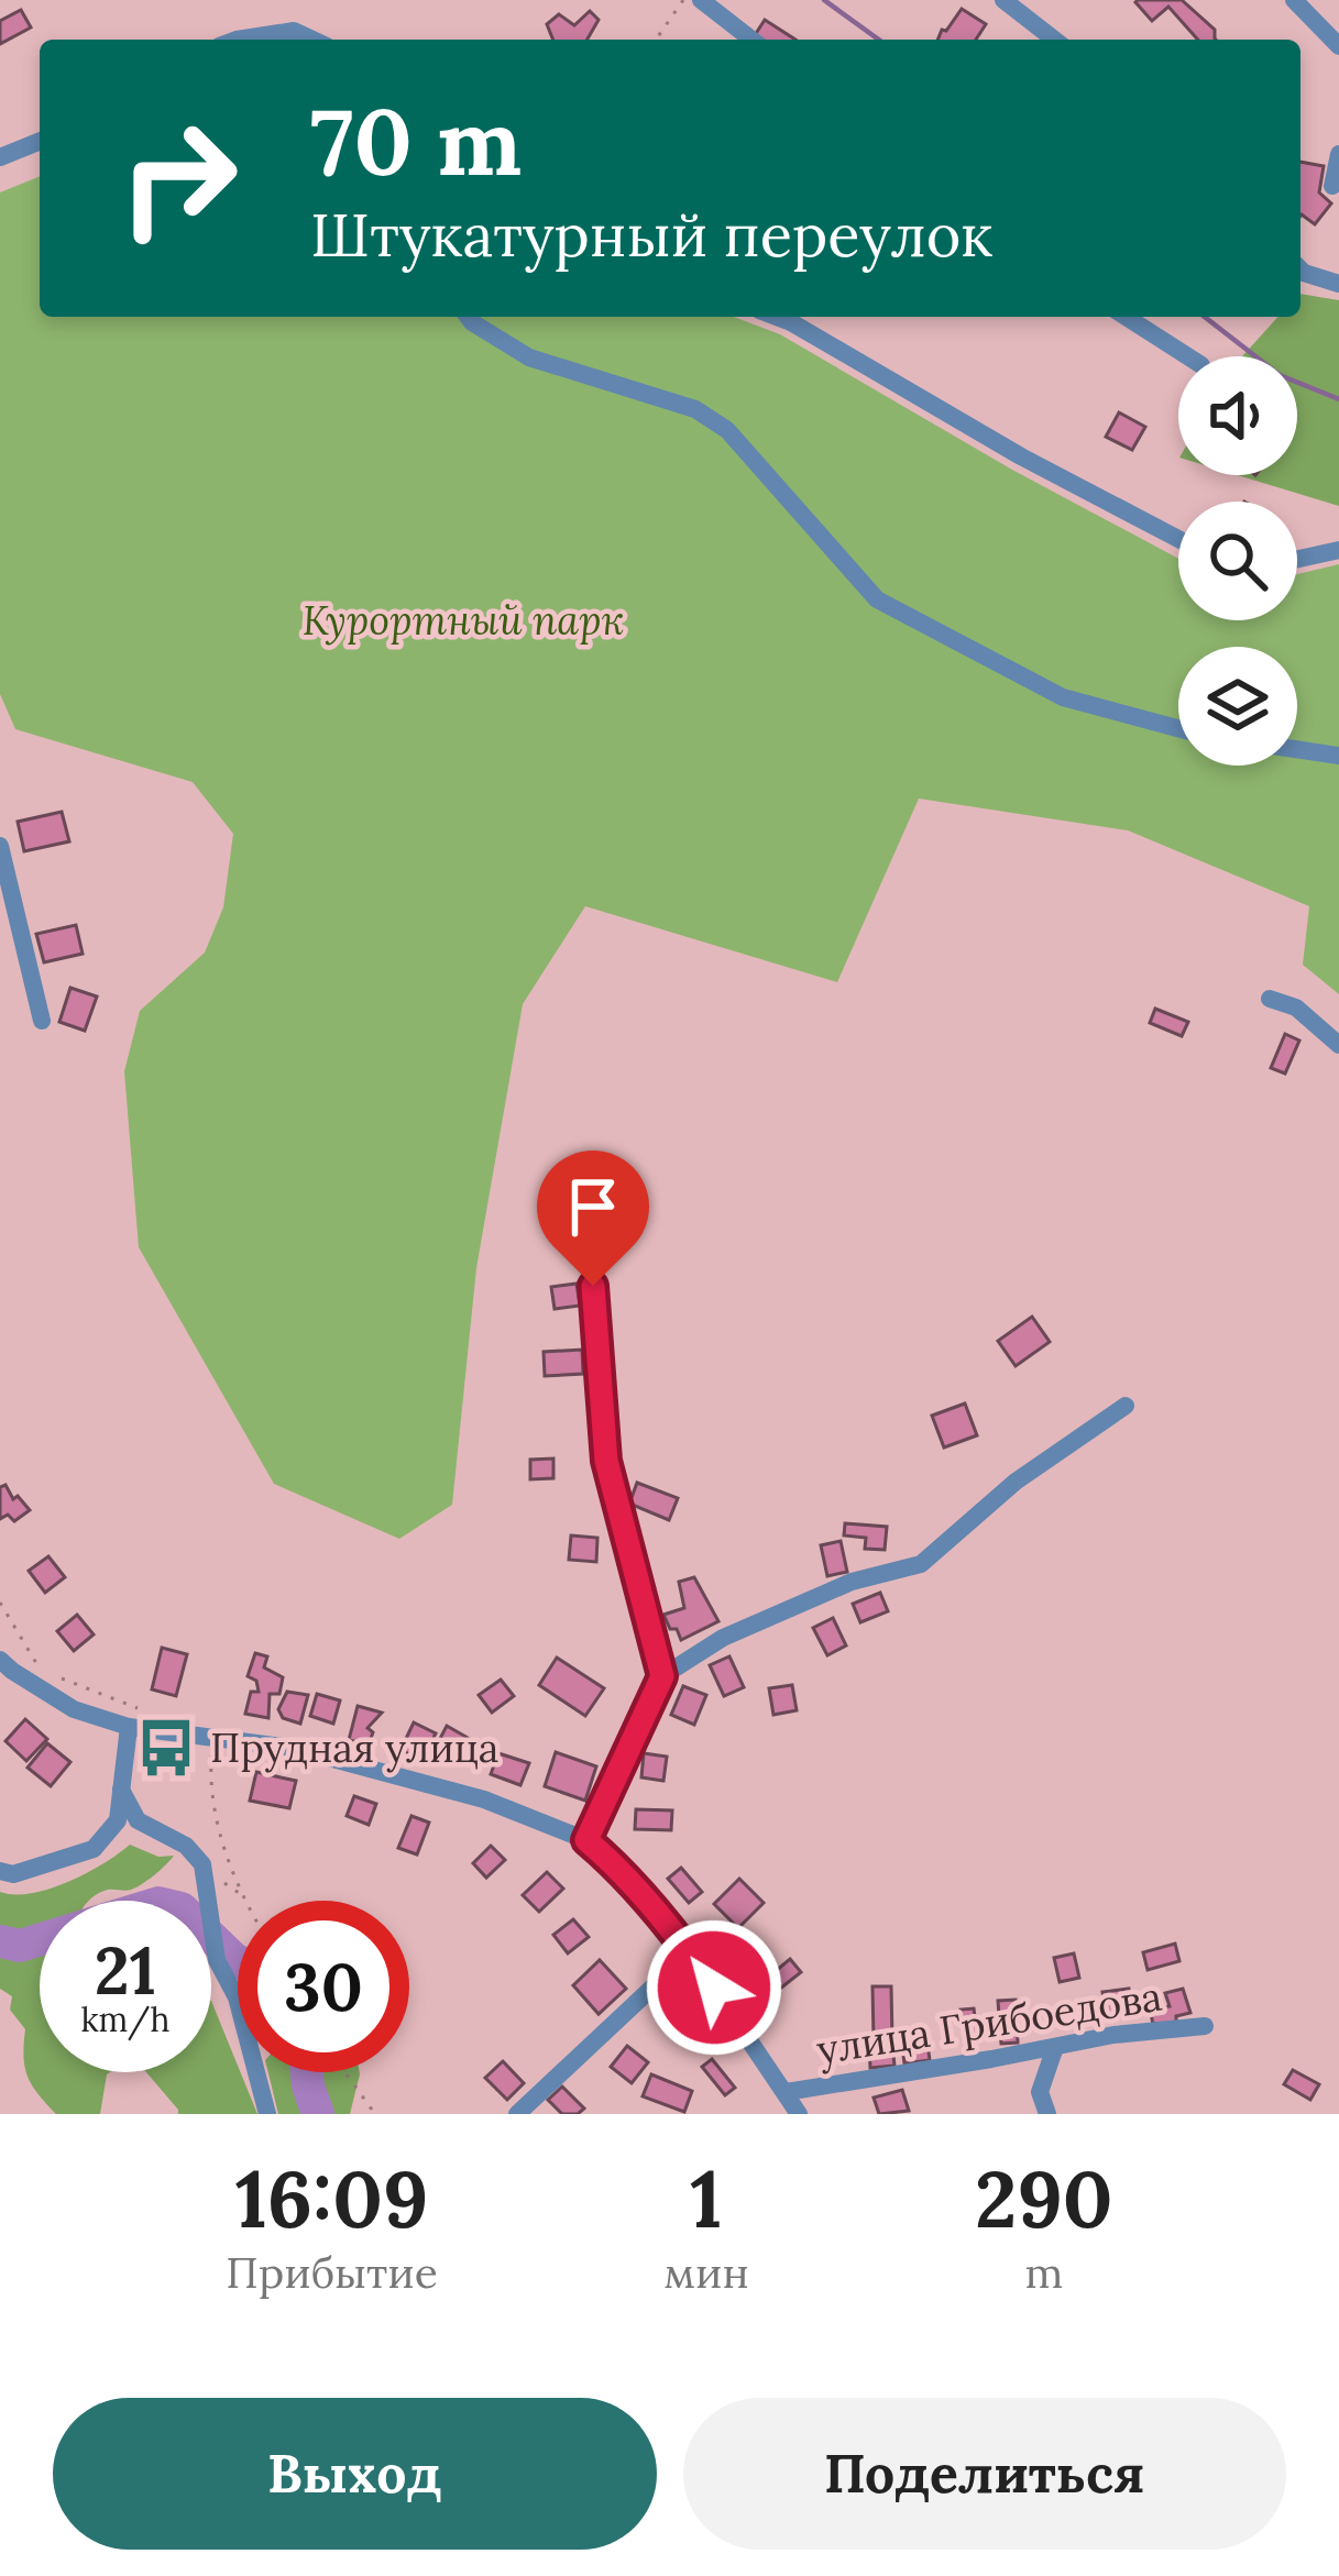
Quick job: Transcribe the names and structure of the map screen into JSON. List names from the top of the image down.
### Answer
{
  "streets": {
    "street": ["улица Грибоедова"]
  },
  "parks": ["Курортный парк"],
  "places": {
    "bus stop": ["Прудная улица"]
  },
  "page": {
    "turn": ["70 m", "Штукатурный переулок"],
    "speed": "21 km/h",
    "limit": "30",
    "eta": [
      "16:09",
      "Прибытие",
      "1",
      "мин",
      "290",
      "m"
    ],
    "buttons": ["Выход", "Поделиться"]
  }
}
